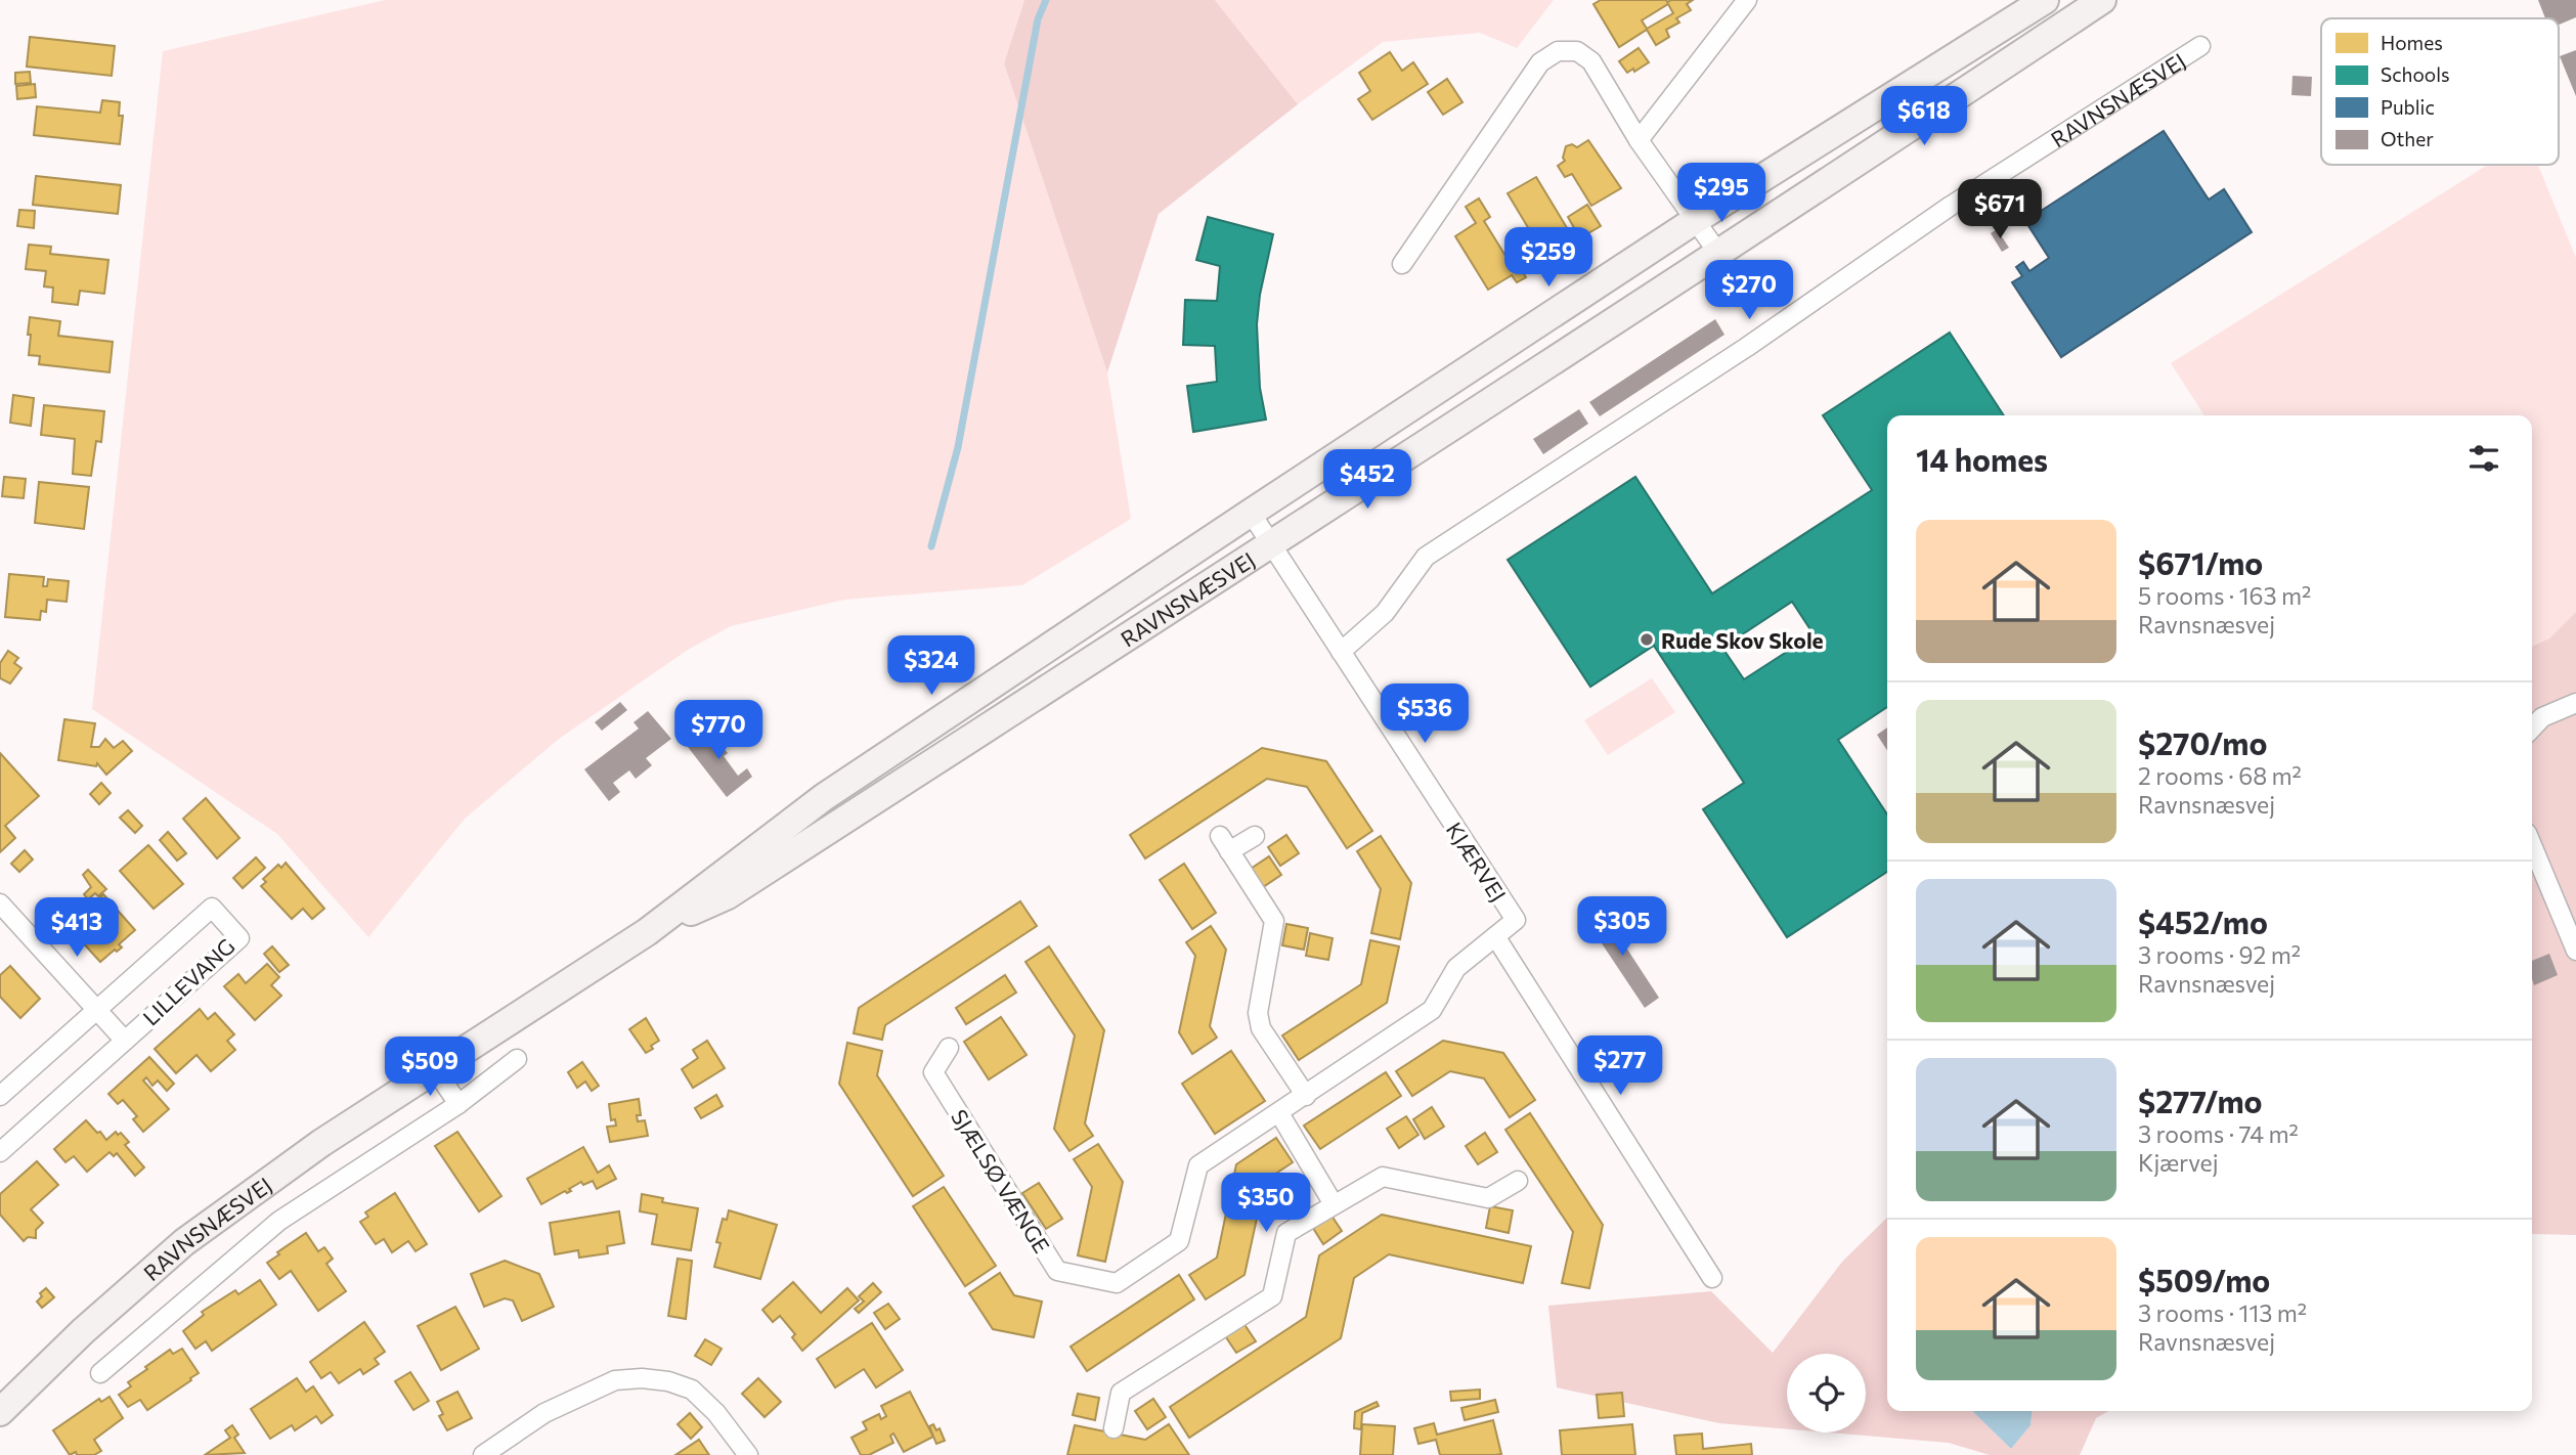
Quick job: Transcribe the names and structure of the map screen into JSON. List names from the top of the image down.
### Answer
{
  "streets": {
    "main road": ["RAVNSNÆSVEJ"],
    "street": ["KJÆRVEJ", "LILLEVANG", "SJÆLSØ VÆNGE"]
  },
  "crossings": [
    ["RAVNSNÆSVEJ", "KJÆRVEJ"],
    ["KJÆRVEJ", "SJÆLSØ VÆNGE"]
  ],
  "places": ["Rude Skov Skole"],
  "legend": [
    "Homes",
    "Schools",
    "Public",
    "Other"
  ],
  "page": {
    "price": [
      "$618",
      "$295",
      "$671",
      "$259",
      "$270",
      "$452",
      "$324",
      "$536",
      "$770",
      "$305",
      "$413",
      "$277",
      "$509",
      "$350"
    ],
    "heading": "14 homes",
    "list": [
      {
        "name": "$671/mo",
        "note": "5 rooms · 163 m² · Ravnsnæsvej"
      },
      {
        "name": "$270/mo",
        "note": "2 rooms · 68 m² · Ravnsnæsvej"
      },
      {
        "name": "$452/mo",
        "note": "3 rooms · 92 m² · Ravnsnæsvej"
      },
      {
        "name": "$277/mo",
        "note": "3 rooms · 74 m² · Kjærvej"
      },
      {
        "name": "$509/mo",
        "note": "3 rooms · 113 m² · Ravnsnæsvej"
      }
    ]
  }
}
